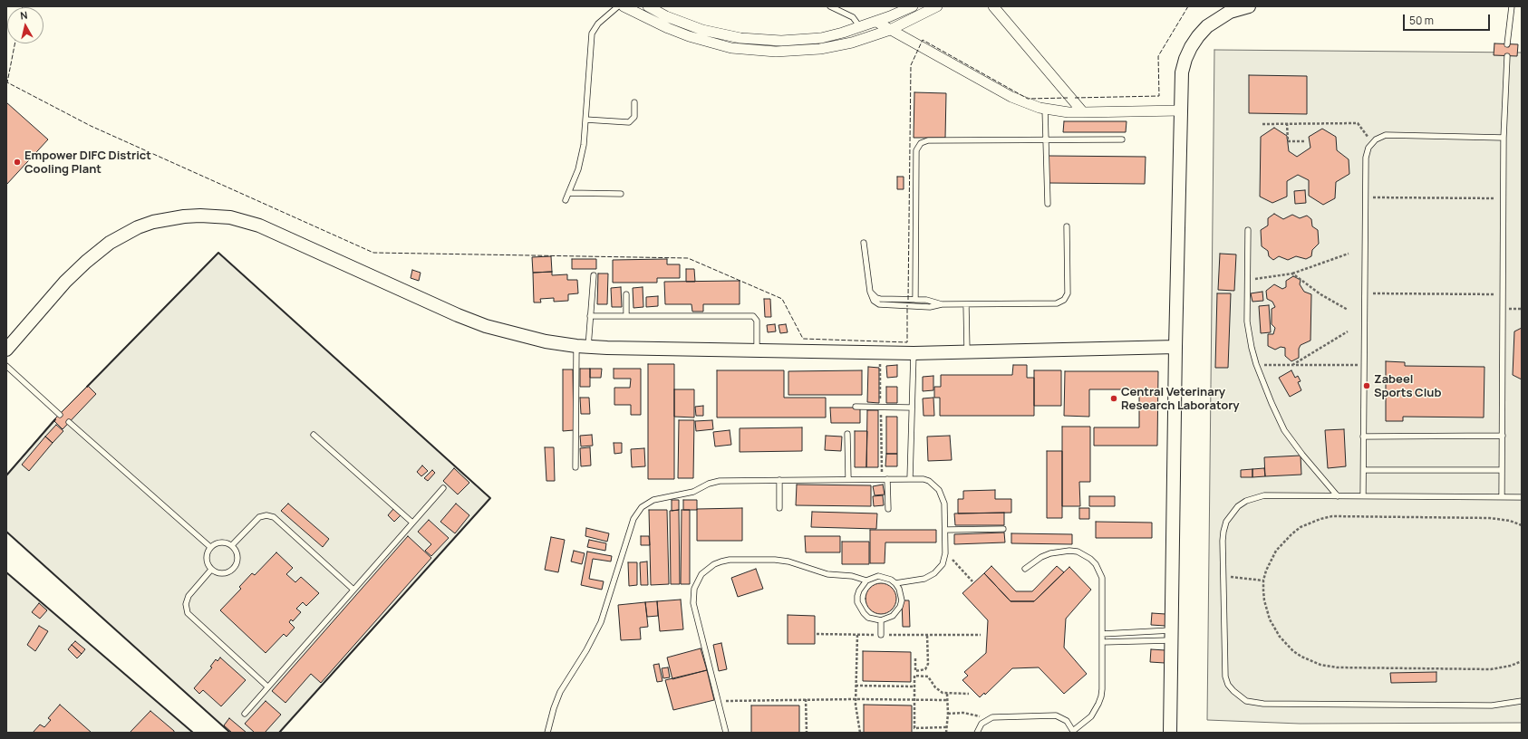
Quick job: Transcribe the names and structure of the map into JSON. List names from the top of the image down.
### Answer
{
  "places": ["Empower DIFC District Cooling Plant", "Zabeel Sports Club", "Central Veterinary Research Laboratory"],
  "scale_bar": "50 m",
  "north": "top"
}
